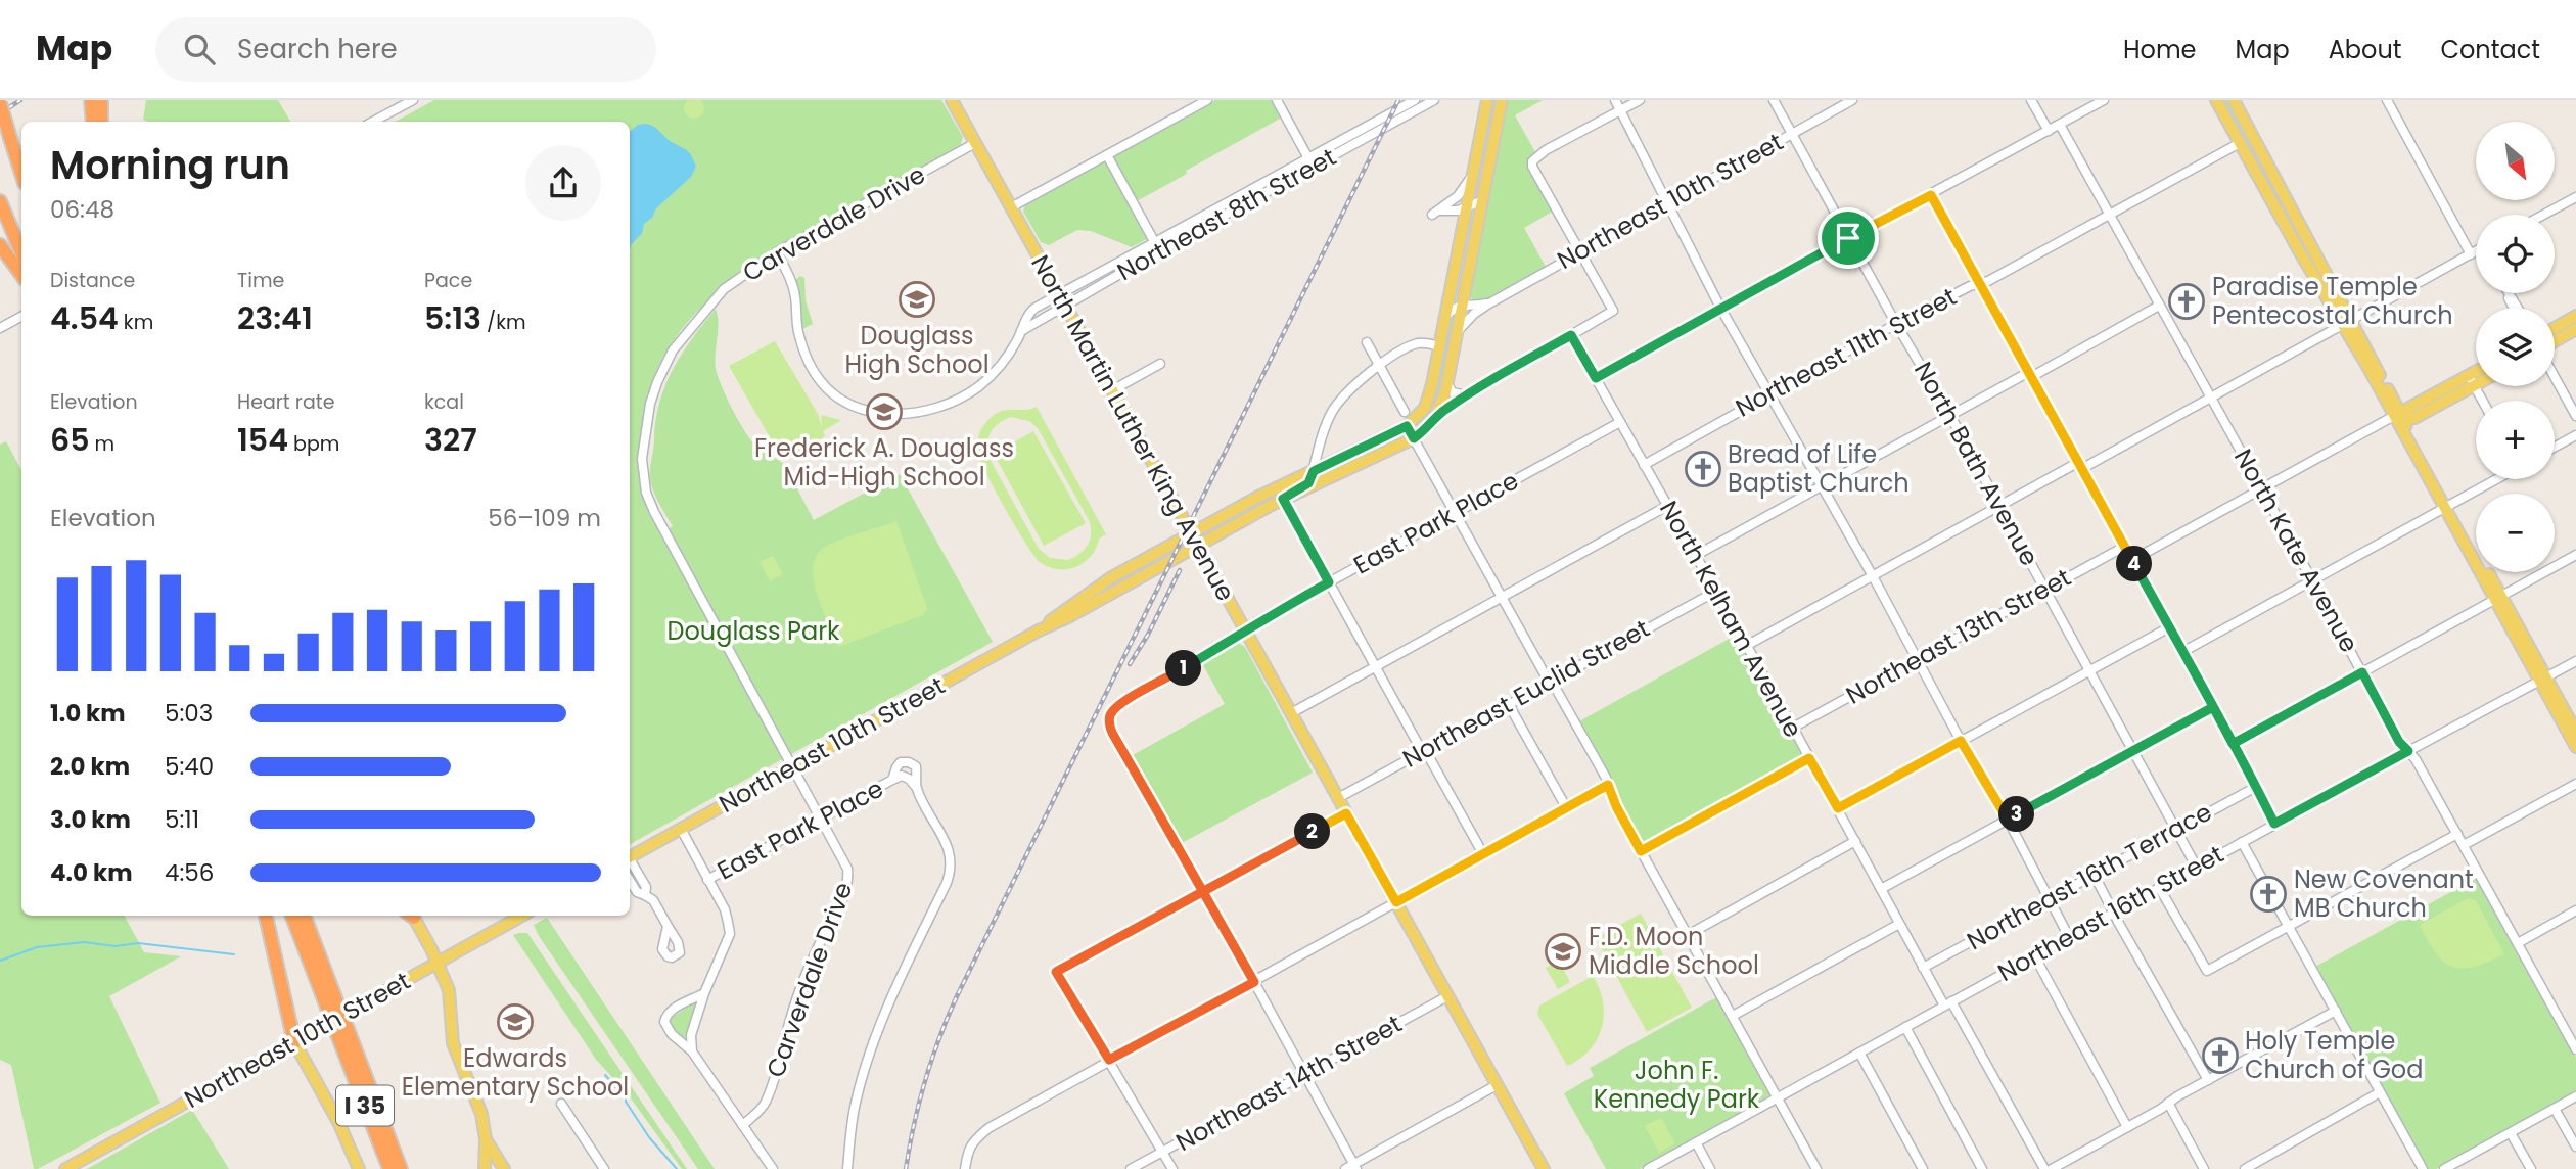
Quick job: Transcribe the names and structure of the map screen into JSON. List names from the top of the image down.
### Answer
{
  "streets": {
    "highway": ["I 35"],
    "main road": ["Northeast 10th Street", "North Martin Luther King Avenue"],
    "street": [
      "Northeast 8th Street",
      "Carverdale Drive",
      "Northeast 11th Street",
      "North Bath Avenue",
      "East Park Place",
      "North Kate Avenue",
      "North Kelham Avenue",
      "Northeast 13th Street",
      "Northeast Euclid Street",
      "Northeast 16th Terrace",
      "Northeast 16th Street",
      "Northeast 14th Street"
    ]
  },
  "crossings": [
    ["Northeast 10th Street", "Carverdale Drive"],
    ["Northeast 10th Street", "North Martin Luther King Avenue"],
    ["Northeast 10th Street", "North Bath Avenue"],
    ["Northeast 8th Street", "Carverdale Drive"],
    ["Northeast 8th Street", "North Martin Luther King Avenue"],
    ["Carverdale Drive", "North Martin Luther King Avenue"],
    ["Carverdale Drive", "East Park Place"],
    ["Northeast 11th Street", "North Bath Avenue"],
    ["Northeast 11th Street", "North Kate Avenue"],
    ["Northeast 11th Street", "North Kelham Avenue"],
    ["North Martin Luther King Avenue", "East Park Place"],
    ["North Martin Luther King Avenue", "Northeast Euclid Street"],
    ["North Martin Luther King Avenue", "Northeast 14th Street"],
    ["North Bath Avenue", "Northeast 13th Street"],
    ["North Bath Avenue", "Northeast 16th Terrace"],
    ["North Bath Avenue", "Northeast 16th Street"],
    ["East Park Place", "North Kelham Avenue"],
    ["North Kate Avenue", "Northeast 16th Street"],
    ["North Kelham Avenue", "Northeast 13th Street"],
    ["North Kelham Avenue", "Northeast Euclid Street"],
    ["North Kelham Avenue", "Northeast 16th Terrace"],
    ["North Kelham Avenue", "Northeast 16th Street"]
  ],
  "parks": ["Douglass Park", "John F. Kennedy Park"],
  "places": {
    "school or university": [
      "Douglass High School",
      "Frederick A. Douglass Mid-High School",
      "F.D. Moon Middle School",
      "Edwards Elementary School"
    ],
    "church": [
      "Paradise Temple Pentecostal Church",
      "Bread of Life Baptist Church",
      "New Covenant MB Church",
      "Holy Temple Church of God"
    ]
  },
  "north": "bottom right",
  "page": {
    "header": "Map",
    "search": "Search here",
    "nav": [
      "Home",
      "Map",
      "About",
      "Contact"
    ],
    "map_buttons": ["+", "−"],
    "heading": ["Morning run", "06:48"],
    "stats": [
      ["Distance", "4.54 km"],
      ["Time", "23:41"],
      ["Pace", "5:13 /km"],
      ["Elevation", "65 m"],
      ["Heart rate", "154 bpm"],
      ["kcal", "327"]
    ],
    "chart": ["Elevation", "56–109 m"],
    "pins": [
      "4",
      "1",
      "3",
      "2"
    ],
    "list": [
      {
        "name": "1.0 km",
        "note": "5:03"
      },
      {
        "name": "2.0 km",
        "note": "5:40"
      },
      {
        "name": "3.0 km",
        "note": "5:11"
      },
      {
        "name": "4.0 km",
        "note": "4:56"
      }
    ]
  }
}
